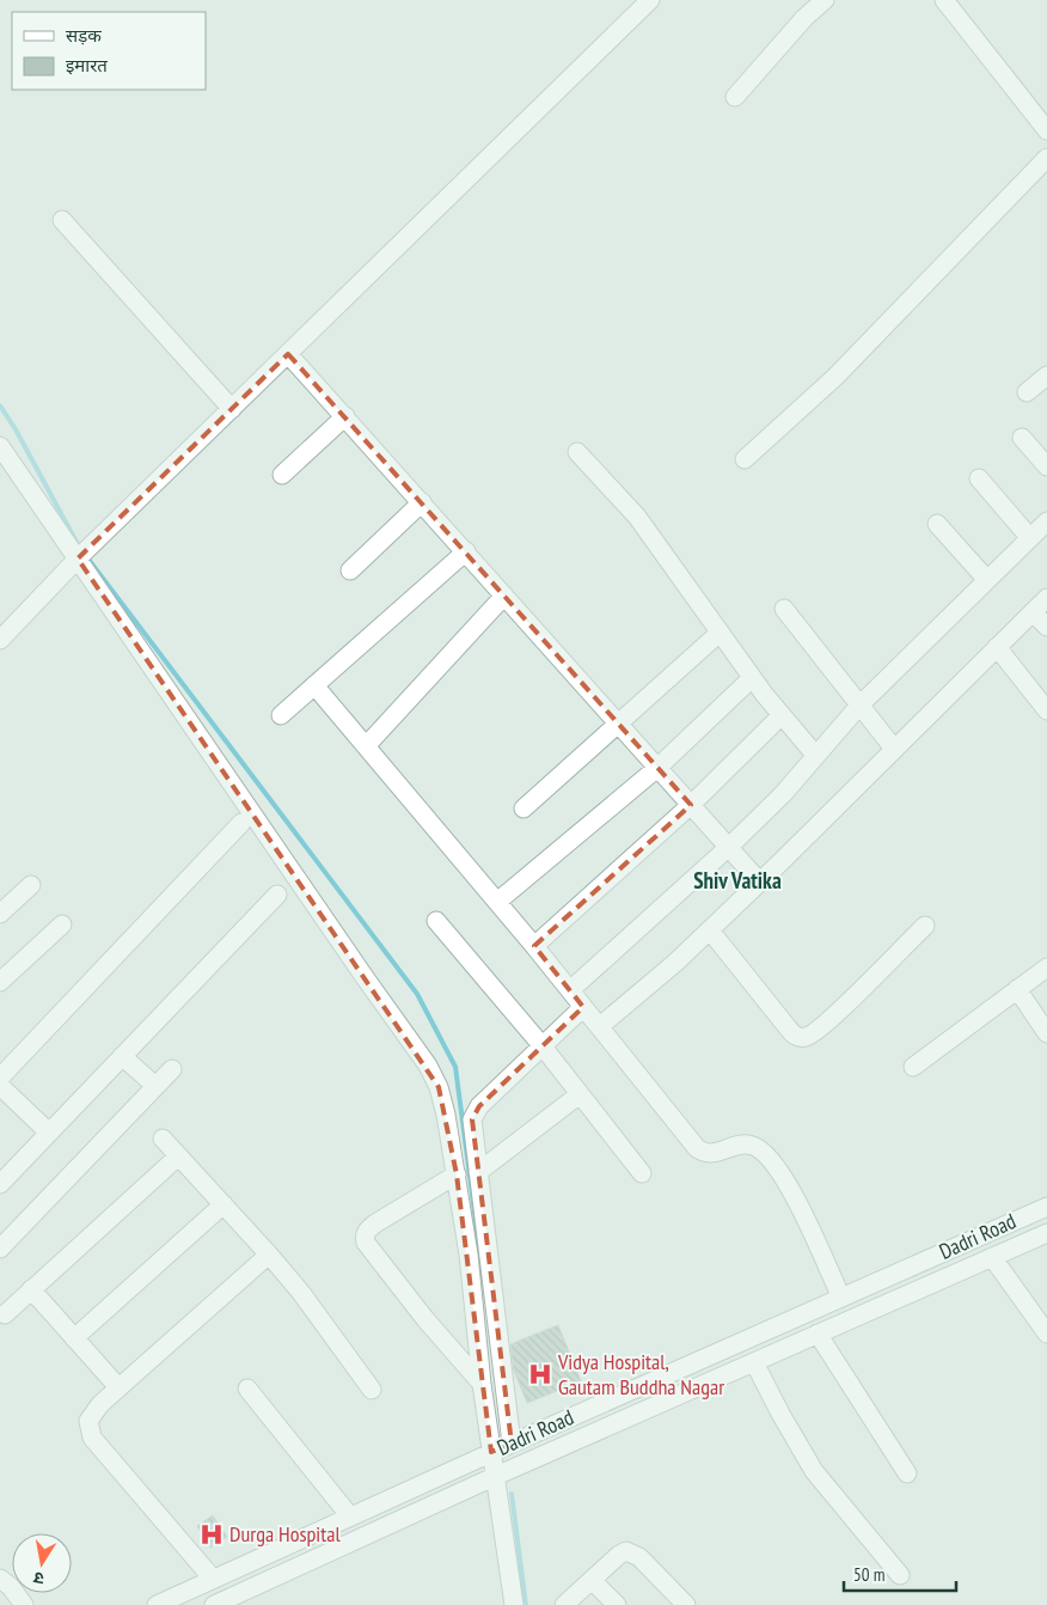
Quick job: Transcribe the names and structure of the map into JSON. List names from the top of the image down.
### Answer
{
  "streets": {
    "street": ["Dadri Road"]
  },
  "districts": ["Shiv Vatika"],
  "places": {
    "hospital": ["Vidya Hospital, Gautam Buddha Nagar", "Durga Hospital"]
  },
  "legend": ["सड़क", "इमारत"],
  "scale_bar": "50 m",
  "north": "bottom"
}
